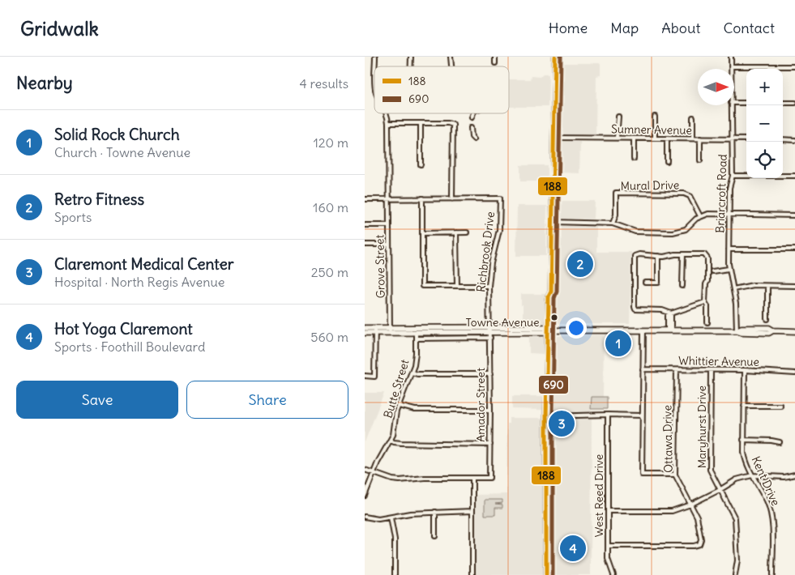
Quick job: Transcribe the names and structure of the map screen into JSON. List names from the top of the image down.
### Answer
{
  "streets": {
    "main road": ["Towne Avenue"],
    "street": [
      "Sumner Avenue",
      "Mural Drive",
      "Briarcroft Road",
      "Richbrook Drive",
      "Grove Street",
      "Whittier Avenue",
      "Butte Street",
      "Amador Street",
      "Maryhurst Drive",
      "Ottawa Drive",
      "Kent Drive",
      "West Reed Drive"
    ]
  },
  "crossings": [
    ["Sumner Avenue", "Briarcroft Road"],
    ["Briarcroft Road", "Towne Avenue"],
    ["Richbrook Drive", "Towne Avenue"],
    ["Richbrook Drive", "Amador Street"],
    ["Grove Street", "Towne Avenue"],
    ["Towne Avenue", "Butte Street"],
    ["Towne Avenue", "Amador Street"],
    ["Whittier Avenue", "Maryhurst Drive"],
    ["Whittier Avenue", "Ottawa Drive"],
    ["Whittier Avenue", "Kent Drive"],
    ["Ottawa Drive", "West Reed Drive"]
  ],
  "lines": ["transit line 188", "transit line 690"],
  "legend": ["188", "690"],
  "north": "right",
  "page": {
    "header": "Gridwalk",
    "nav": [
      "Home",
      "Map",
      "About",
      "Contact"
    ],
    "heading": ["Nearby", "4 results"],
    "map_buttons": ["+", "−"],
    "list": [
      {
        "mark": "1",
        "name": "Solid Rock Church",
        "note": "Church · Towne Avenue",
        "value": "120 m"
      },
      {
        "mark": "2",
        "name": "Retro Fitness",
        "note": "Sports",
        "value": "160 m"
      },
      {
        "mark": "3",
        "name": "Claremont Medical Center",
        "note": "Hospital · North Regis Avenue",
        "value": "250 m"
      },
      {
        "mark": "4",
        "name": "Hot Yoga Claremont",
        "note": "Sports · Foothill Boulevard",
        "value": "560 m"
      }
    ],
    "pins": [
      "2",
      "1",
      "3",
      "4"
    ],
    "buttons": ["Save", "Share"]
  }
}
